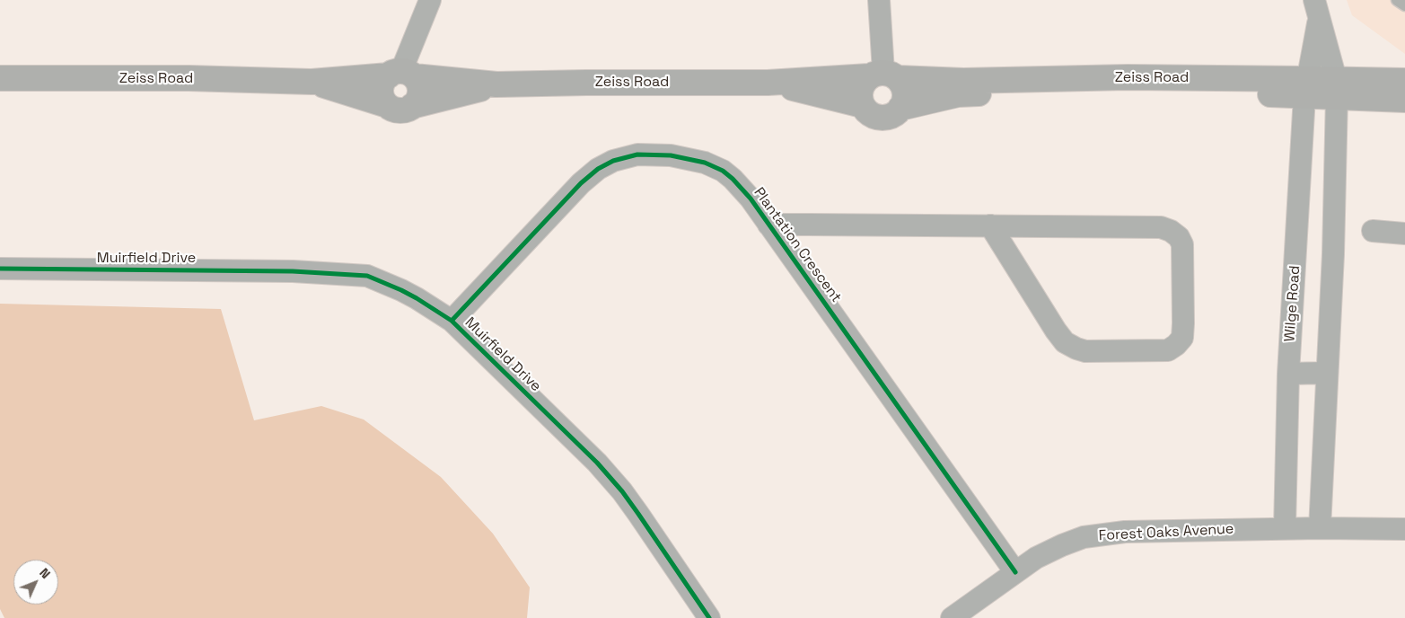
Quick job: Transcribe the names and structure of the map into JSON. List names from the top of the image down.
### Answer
{
  "streets": {
    "street": [
      "Zeiss Road",
      "Plantation Crescent",
      "Muirfield Drive",
      "Wilge Road",
      "Forest Oaks Avenue"
    ]
  },
  "crossings": [
    ["Zeiss Road", "Wilge Road"],
    ["Plantation Crescent", "Muirfield Drive"],
    ["Plantation Crescent", "Forest Oaks Avenue"],
    ["Wilge Road", "Forest Oaks Avenue"]
  ],
  "north": "top right"
}
